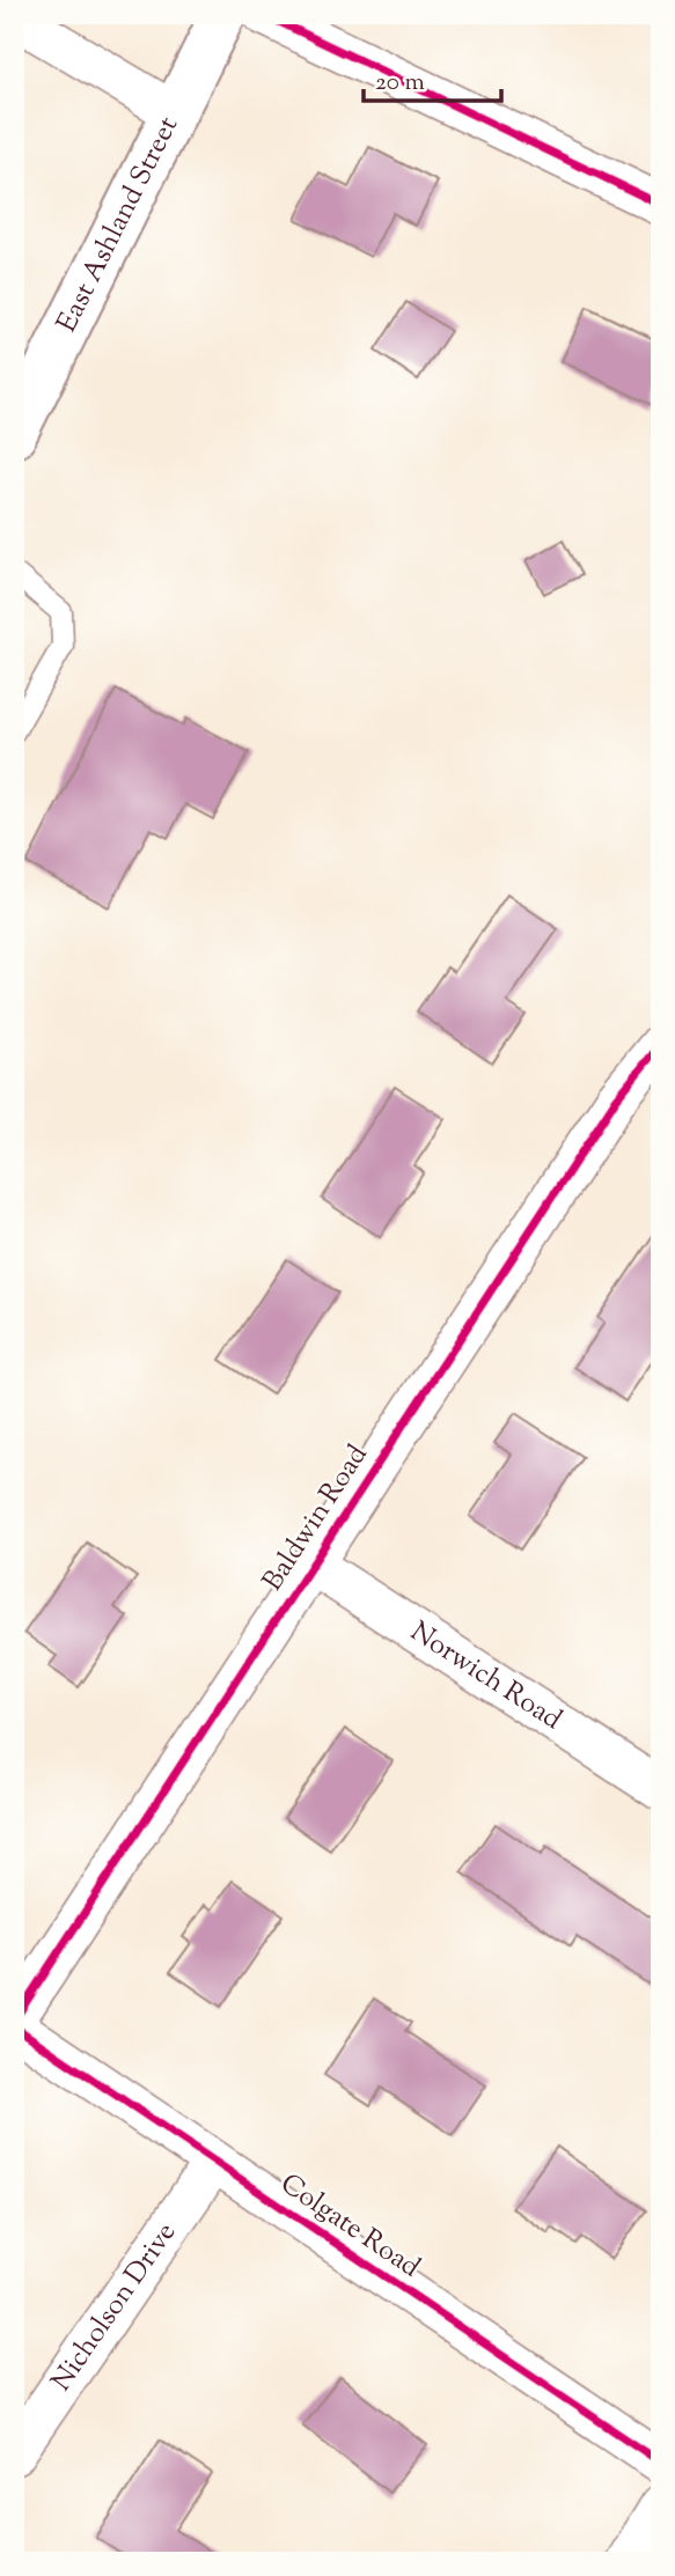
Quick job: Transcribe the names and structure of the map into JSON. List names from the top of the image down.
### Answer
{
  "streets": {
    "main road": ["East Ashland Street"],
    "street": [
      "Baldwin Road",
      "Norwich Road",
      "Colgate Road",
      "Nicholson Drive"
    ]
  },
  "crossings": [
    ["Baldwin Road", "Norwich Road"],
    ["Baldwin Road", "Colgate Road"],
    ["Colgate Road", "Nicholson Drive"]
  ],
  "scale_bar": "20 m"
}
